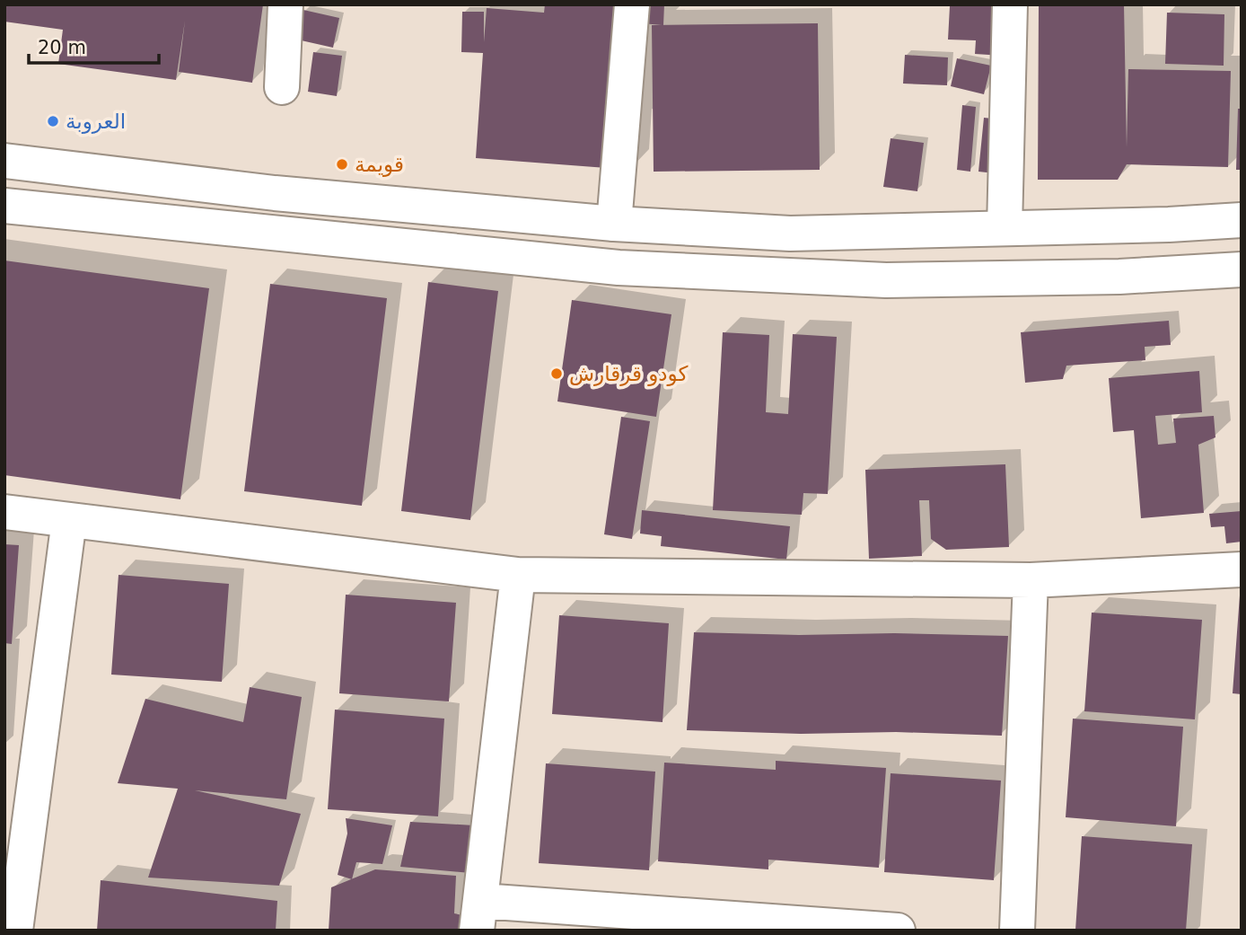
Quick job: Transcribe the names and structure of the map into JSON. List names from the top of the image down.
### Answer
{
  "places": ["العروبة", "قويمة", "كودو قرقارش"],
  "scale_bar": "20 m"
}
